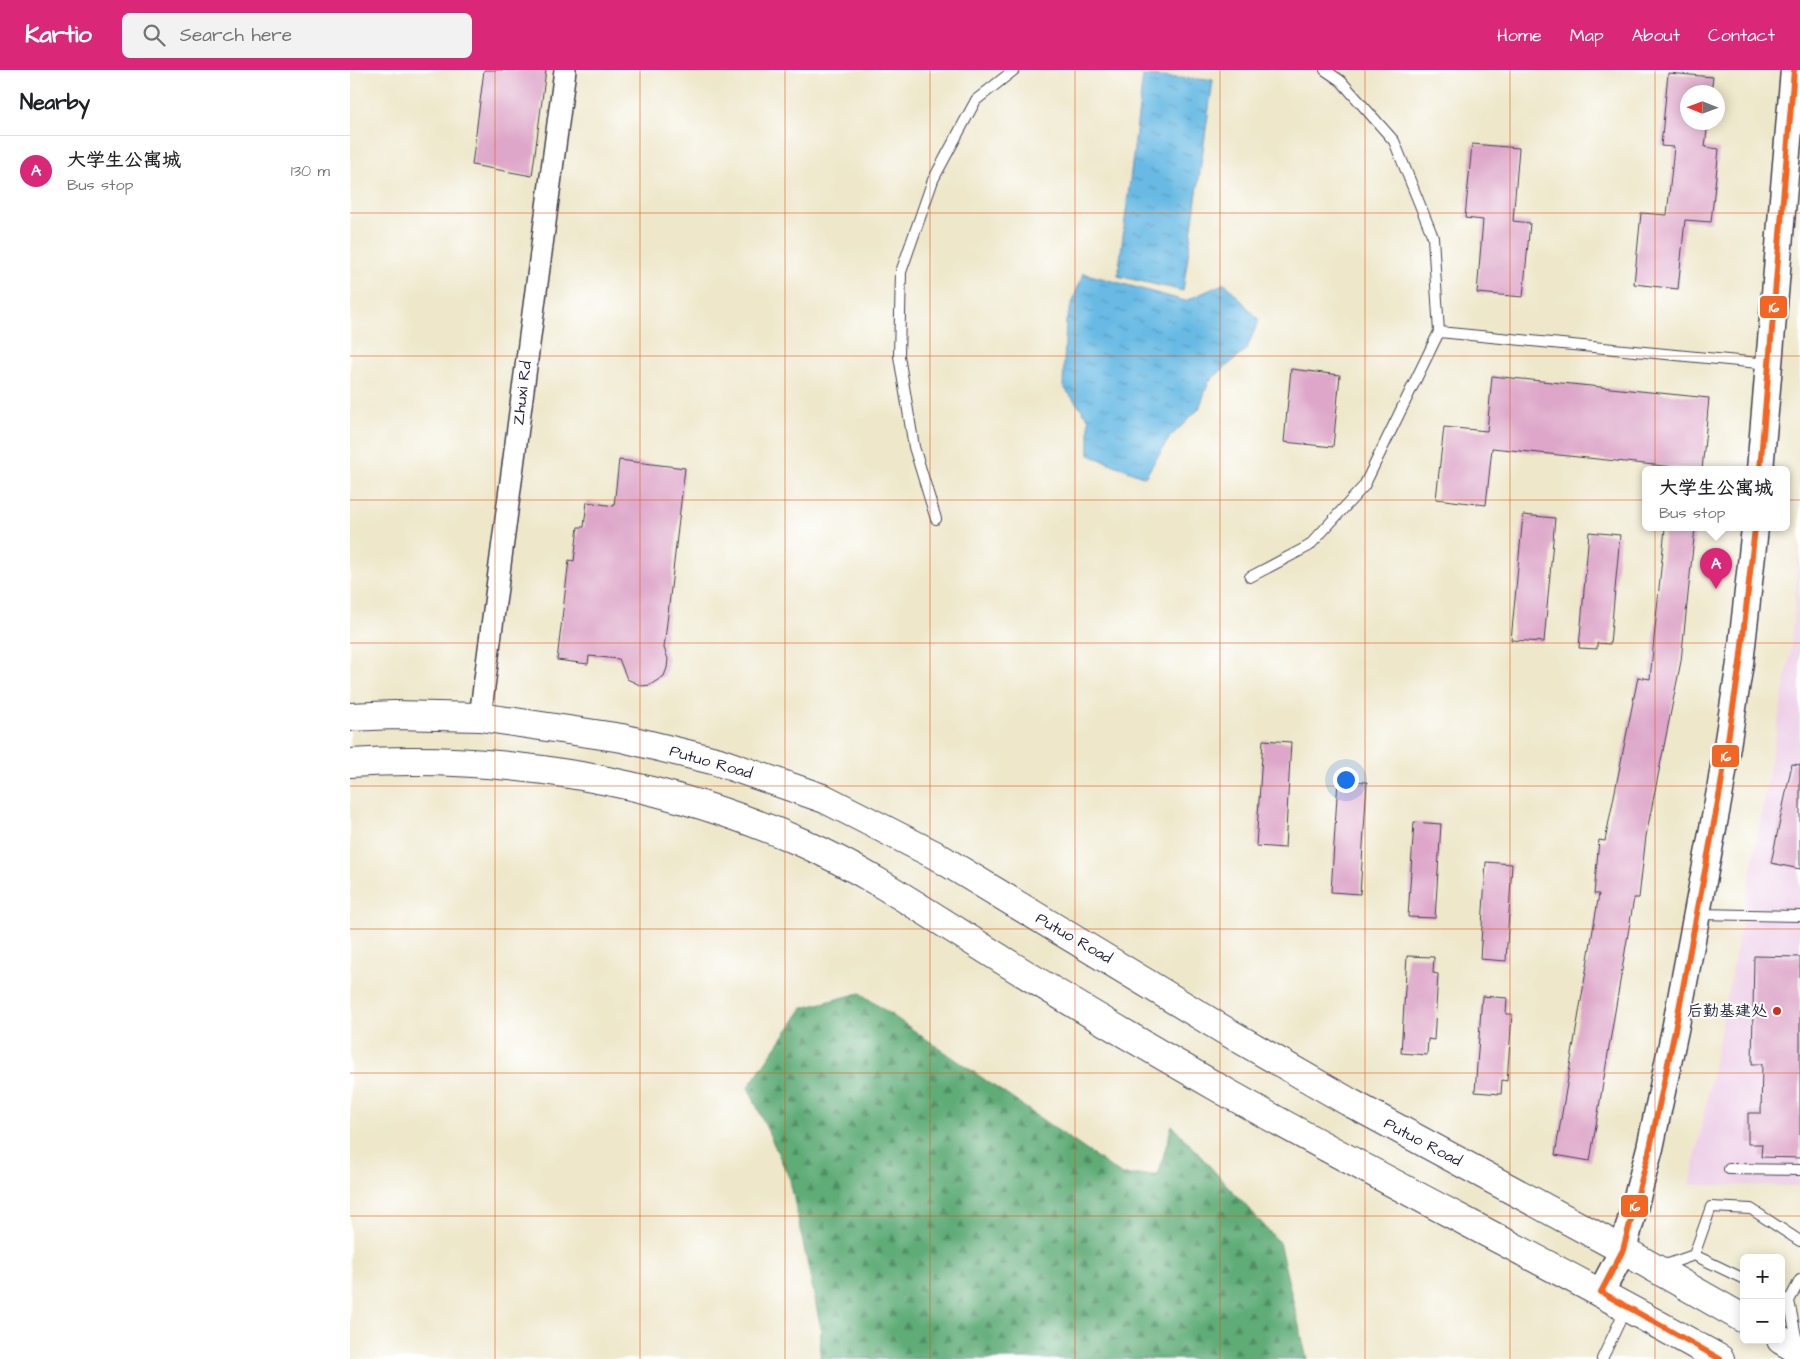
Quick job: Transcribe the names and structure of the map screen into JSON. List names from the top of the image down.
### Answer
{
  "streets": {
    "main road": ["Putuo Road"],
    "street": ["Zhuxi Rd"]
  },
  "crossings": [
    ["Zhuxi Rd", "Putuo Road"]
  ],
  "places": ["后勤基建处"],
  "lines": ["transit line 16"],
  "north": "left",
  "page": {
    "header": "Kartio",
    "search": "Search here",
    "nav": [
      "Home",
      "Map",
      "About",
      "Contact"
    ],
    "heading": "Nearby",
    "list": [
      {
        "mark": "A",
        "name": "大学生公寓城",
        "note": "Bus stop",
        "value": "130 m"
      }
    ],
    "popup": ["大学生公寓城", "Bus stop"],
    "pins": "A",
    "map_buttons": ["+", "−"]
  }
}
